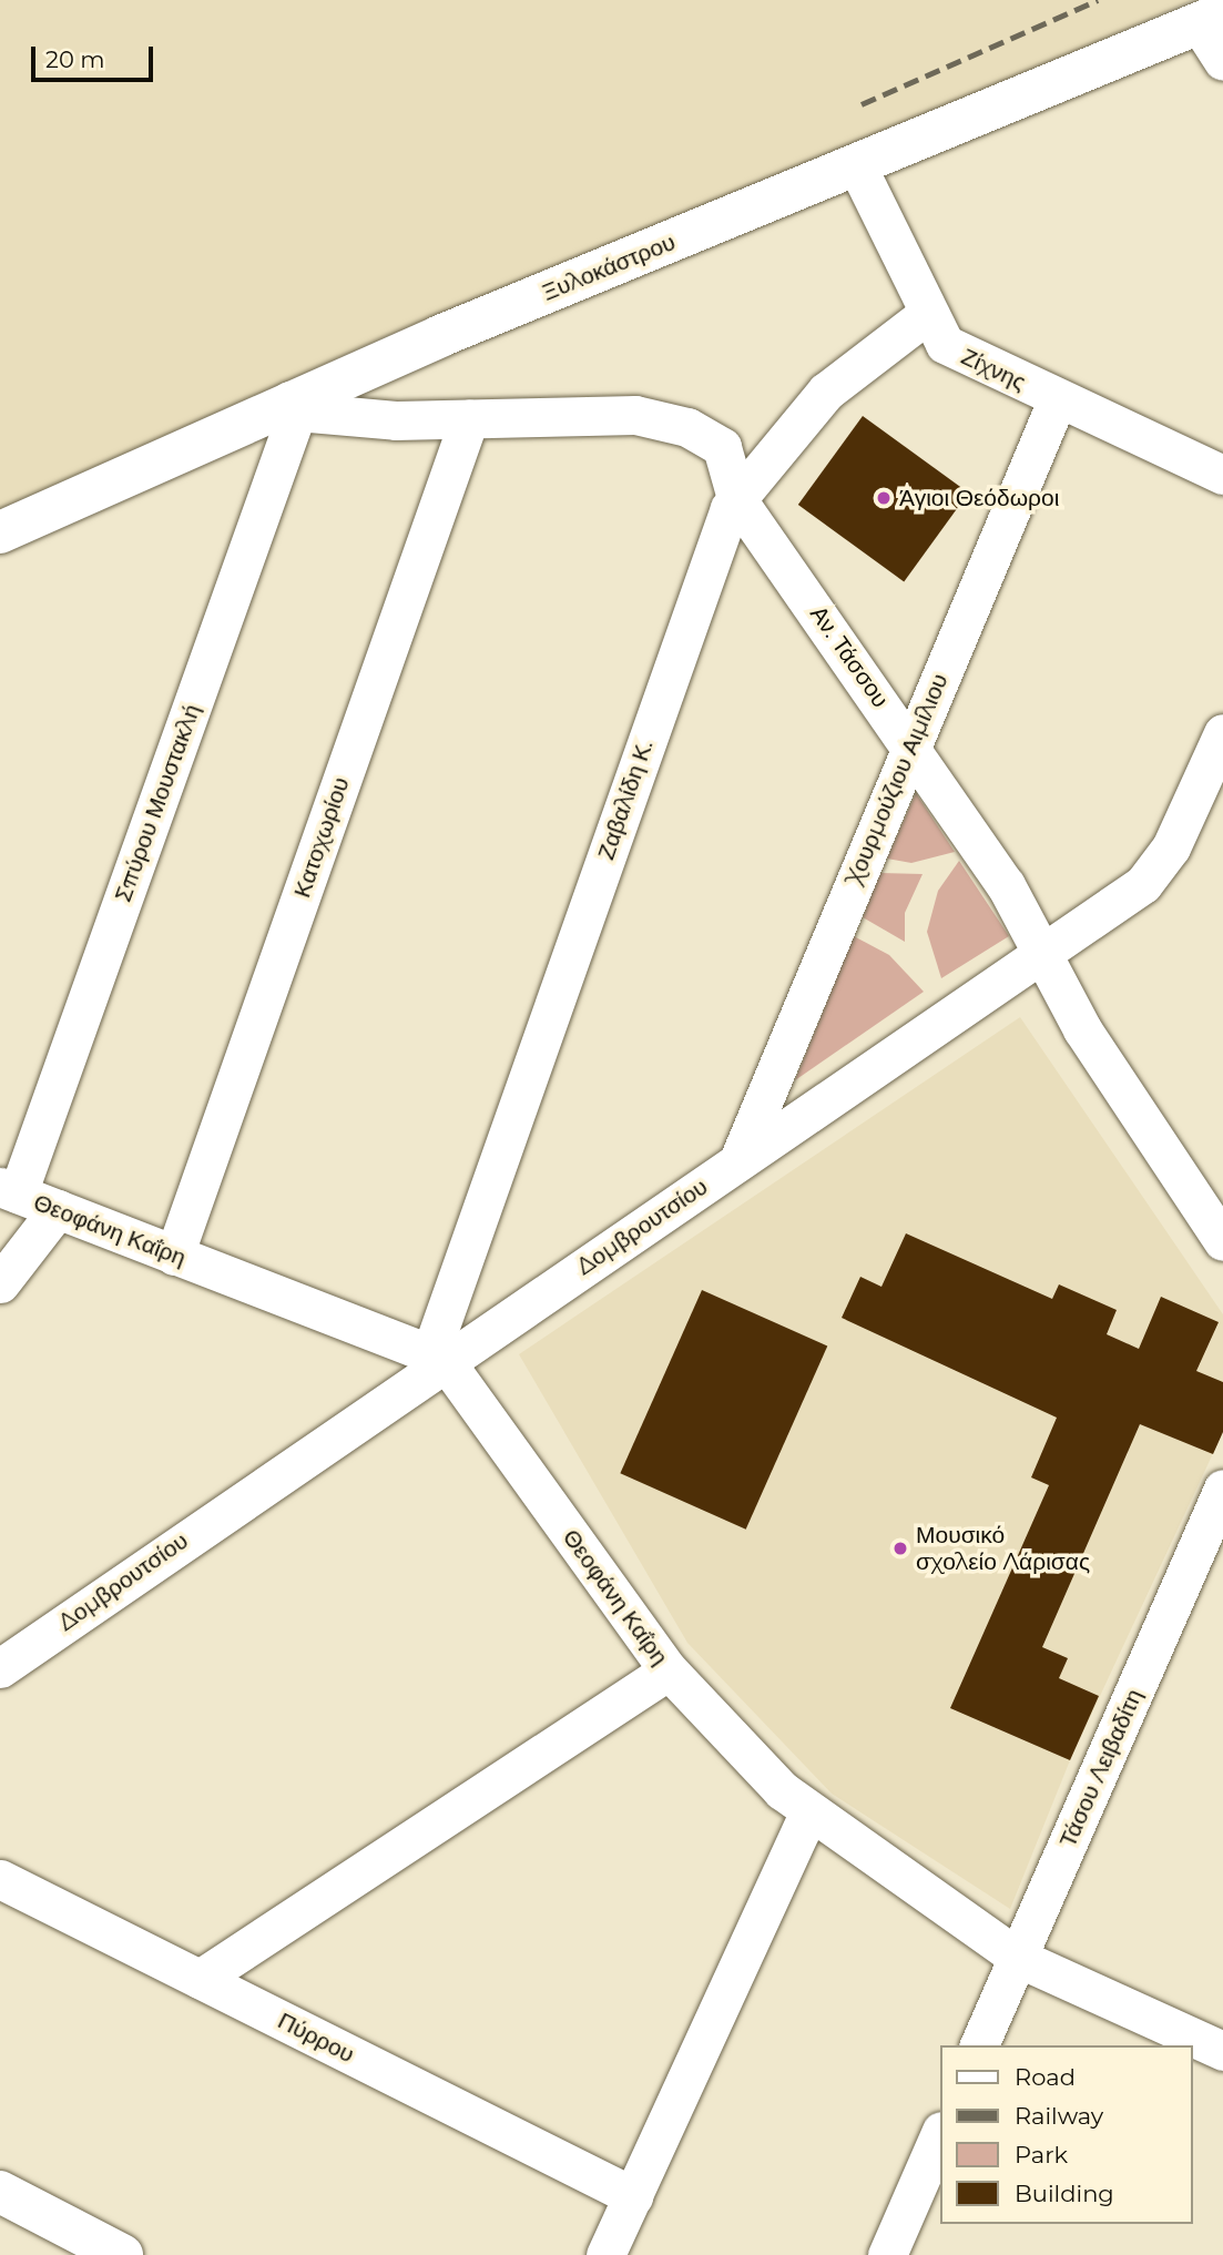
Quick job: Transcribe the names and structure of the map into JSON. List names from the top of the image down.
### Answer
{
  "streets": {
    "street": [
      "Ξυλοκάστρου",
      "Ζίχνης",
      "Αν. Τάσσου",
      "Χουρμούζιου Αιμίλιου",
      "Ζαβαλίδη Κ.",
      "Σπύρου Μουστακλή",
      "Κατοχωρίου",
      "Δομβρουτσίου",
      "Θεοφάνη Καΐρη",
      "Τάσου Λειβαδίτη",
      "Πύρρου"
    ]
  },
  "crossings": [
    ["Ξυλοκάστρου", "Ζίχνης"],
    ["Ξυλοκάστρου", "Αν. Τάσσου"],
    ["Ξυλοκάστρου", "Σπύρου Μουστακλή"],
    ["Ζίχνης", "Χουρμούζιου Αιμίλιου"],
    ["Ζίχνης", "Ζαβαλίδη Κ."],
    ["Αν. Τάσσου", "Χουρμούζιου Αιμίλιου"],
    ["Αν. Τάσσου", "Ζαβαλίδη Κ."],
    ["Αν. Τάσσου", "Σπύρου Μουστακλή"],
    ["Αν. Τάσσου", "Κατοχωρίου"],
    ["Αν. Τάσσου", "Δομβρουτσίου"],
    ["Χουρμούζιου Αιμίλιου", "Δομβρουτσίου"],
    ["Ζαβαλίδη Κ.", "Δομβρουτσίου"],
    ["Ζαβαλίδη Κ.", "Θεοφάνη Καΐρη"],
    ["Σπύρου Μουστακλή", "Θεοφάνη Καΐρη"],
    ["Κατοχωρίου", "Θεοφάνη Καΐρη"],
    ["Δομβρουτσίου", "Θεοφάνη Καΐρη"],
    ["Θεοφάνη Καΐρη", "Τάσου Λειβαδίτη"]
  ],
  "places": ["Άγιοι Θεόδωροι", "Μουσικό σχολείο Λάρισας"],
  "legend": [
    "Road",
    "Railway",
    "Park",
    "Building"
  ],
  "scale_bar": "20 m"
}
